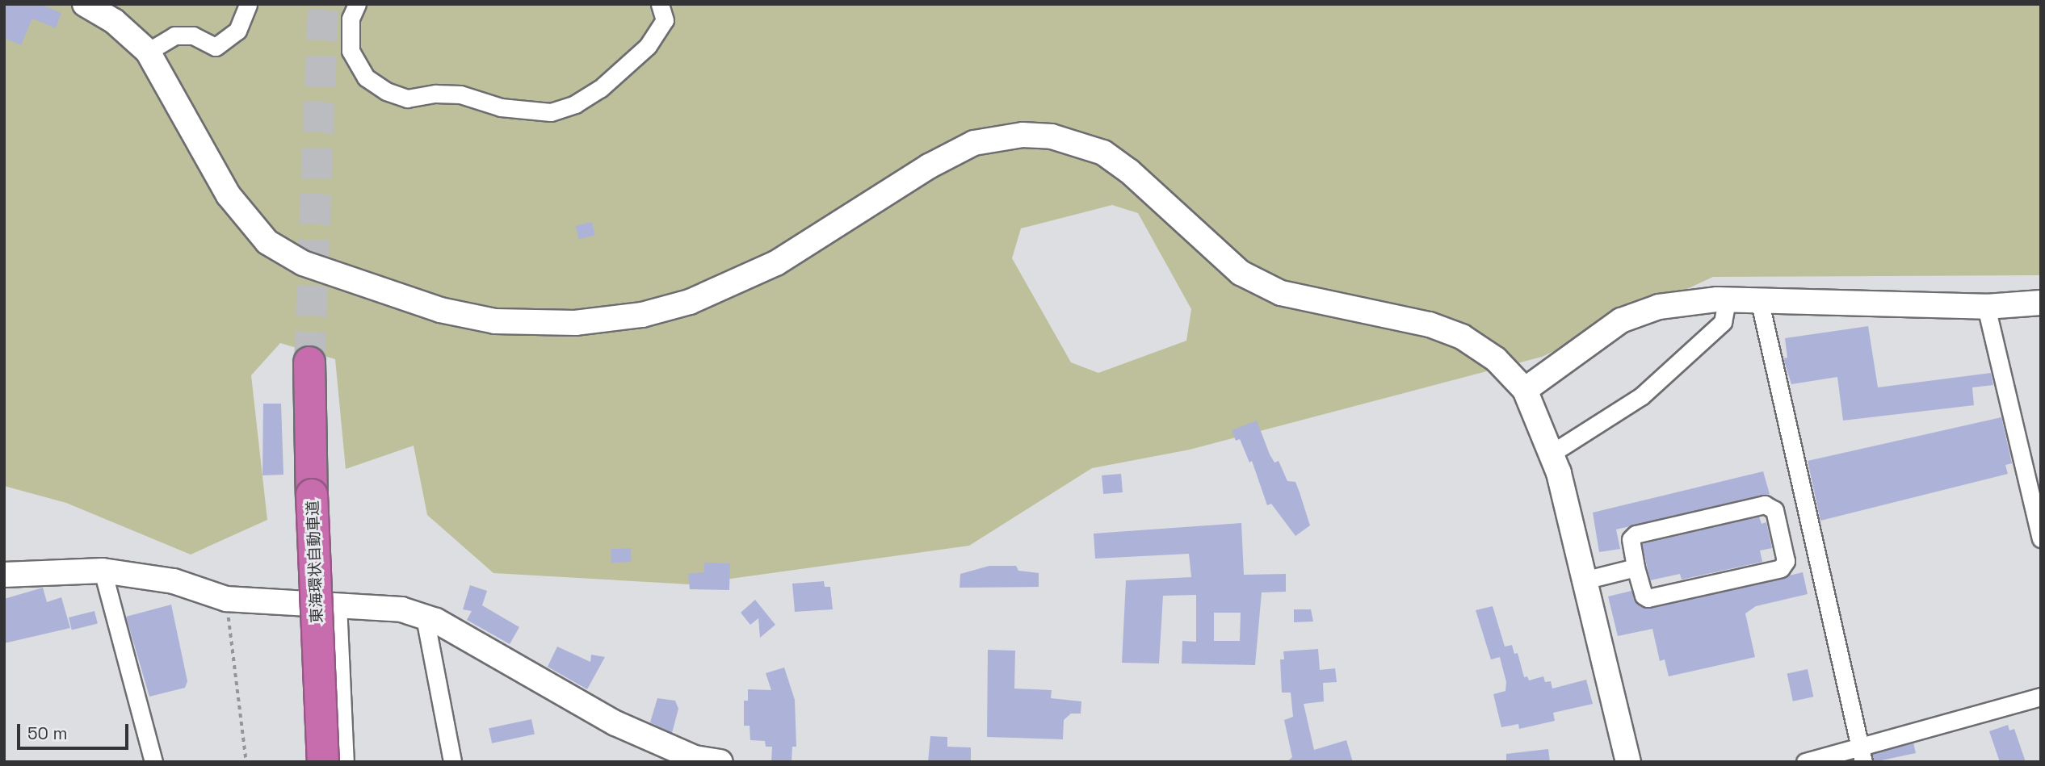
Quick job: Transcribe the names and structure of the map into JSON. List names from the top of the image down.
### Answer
{
  "streets": {
    "highway": ["東海環状自動車道"]
  },
  "scale_bar": "50 m"
}
